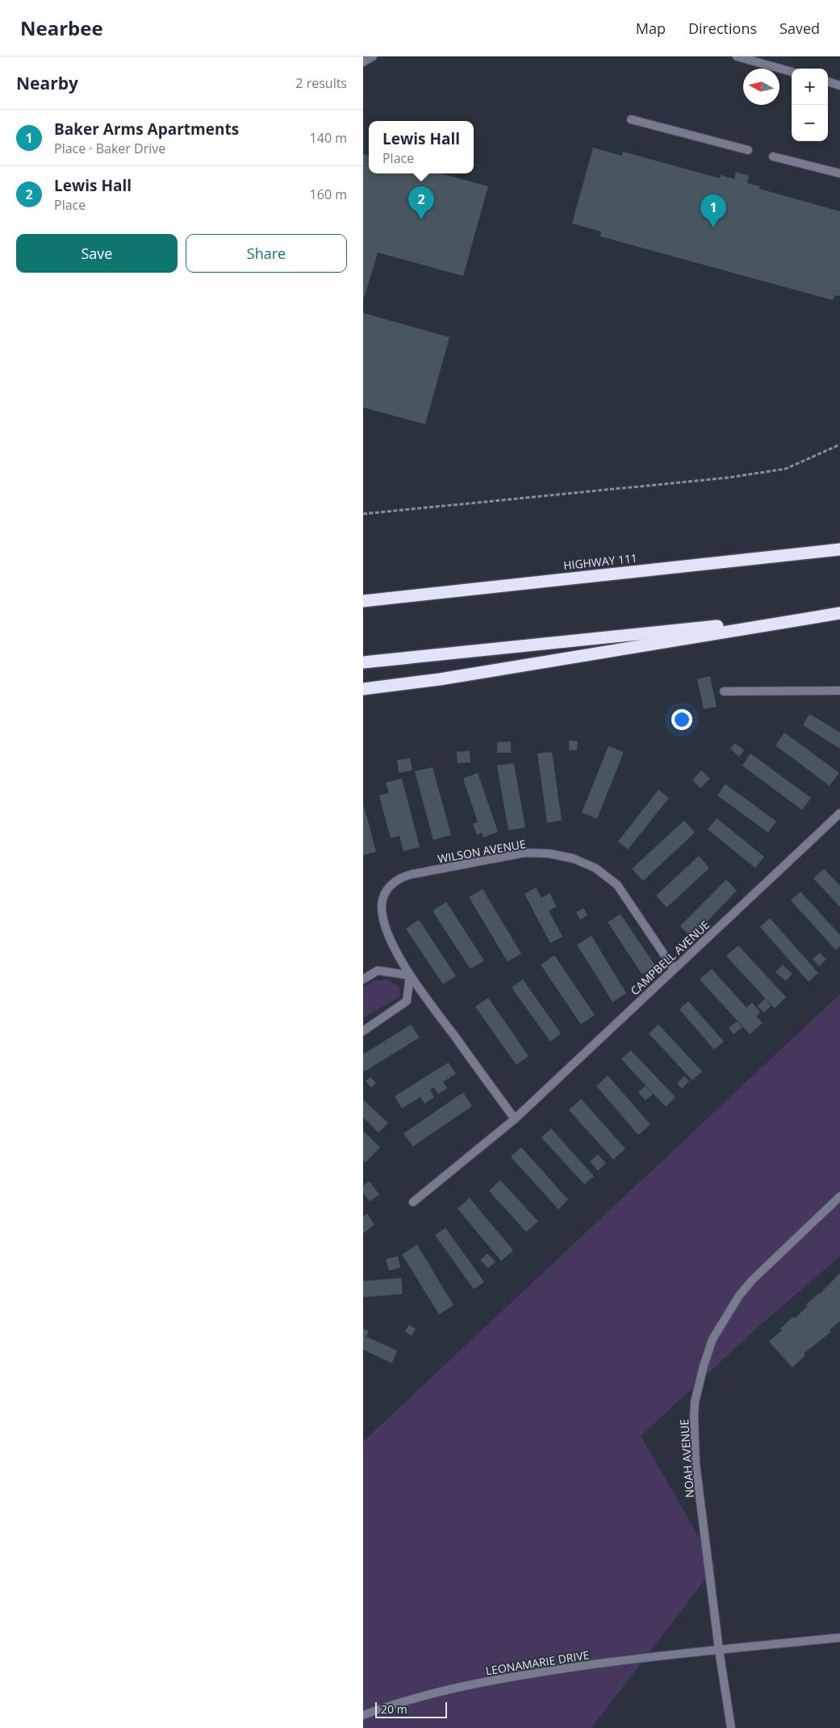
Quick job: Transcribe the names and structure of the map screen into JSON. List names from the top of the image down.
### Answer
{
  "streets": {
    "highway": ["HIGHWAY 111"],
    "street": [
      "WILSON AVENUE",
      "CAMPBELL AVENUE",
      "NOAH AVENUE",
      "LEONAMARIE DRIVE"
    ]
  },
  "crossings": [
    ["WILSON AVENUE", "CAMPBELL AVENUE"],
    ["NOAH AVENUE", "LEONAMARIE DRIVE"]
  ],
  "scale_bar": "20 m",
  "north": "left",
  "page": {
    "header": "Nearbee",
    "nav": ["Map", "Directions", "Saved"],
    "heading": ["Nearby", "2 results"],
    "map_buttons": ["+", "−"],
    "list": [
      {
        "mark": "1",
        "name": "Baker Arms Apartments",
        "note": "Place · Baker Drive",
        "value": "140 m"
      },
      {
        "mark": "2",
        "name": "Lewis Hall",
        "note": "Place",
        "value": "160 m"
      }
    ],
    "popup": ["Lewis Hall", "Place"],
    "pins": ["2", "1"],
    "buttons": ["Save", "Share"],
    "scale": "20 m"
  }
}
